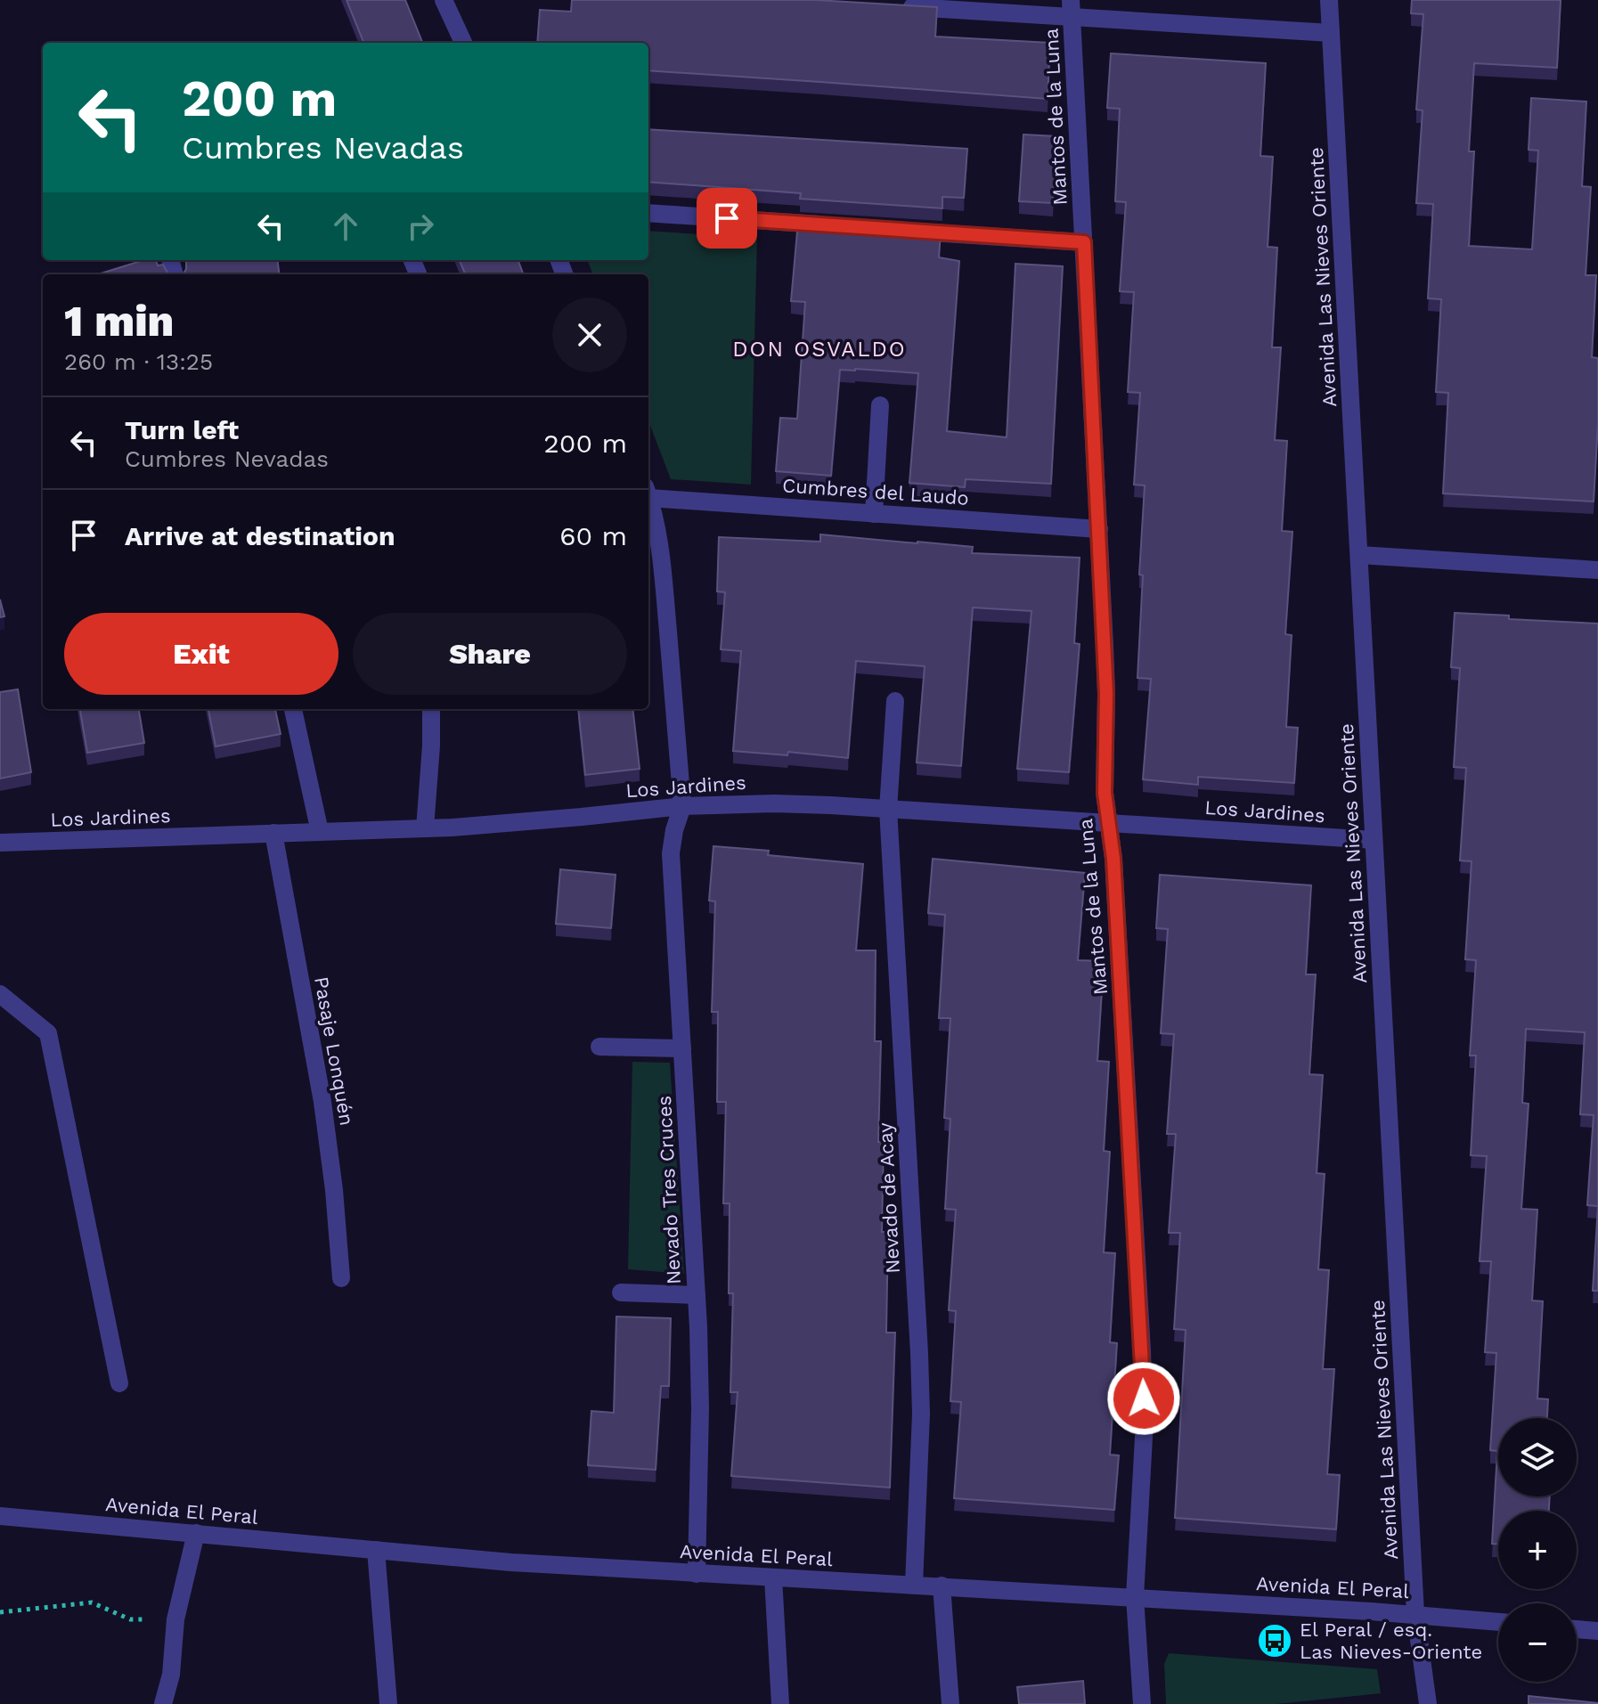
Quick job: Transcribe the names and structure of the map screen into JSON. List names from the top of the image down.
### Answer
{
  "streets": {
    "street": [
      "Mantos de la Luna",
      "Avenida Las Nieves Oriente",
      "Cumbres del Laudo",
      "Los Jardines",
      "Pasaje Lonquén",
      "Nevado Tres Cruces",
      "Nevado de Acay",
      "Avenida El Peral"
    ]
  },
  "crossings": [
    ["Mantos de la Luna", "Cumbres del Laudo"],
    ["Mantos de la Luna", "Los Jardines"],
    ["Mantos de la Luna", "Avenida El Peral"],
    ["Avenida Las Nieves Oriente", "Los Jardines"],
    ["Avenida Las Nieves Oriente", "Avenida El Peral"],
    ["Los Jardines", "Pasaje Lonquén"],
    ["Los Jardines", "Nevado Tres Cruces"],
    ["Los Jardines", "Nevado de Acay"],
    ["Nevado Tres Cruces", "Avenida El Peral"],
    ["Nevado de Acay", "Avenida El Peral"]
  ],
  "districts": ["DON OSVALDO"],
  "places": {
    "bus stop": ["El Peral / esq. Las Nieves-Oriente"]
  },
  "page": {
    "turn": ["200 m", "Cumbres Nevadas"],
    "heading": ["1 min", "260 m · 13:25"],
    "list": [
      {
        "name": "Turn left",
        "note": "Cumbres Nevadas",
        "value": "200 m"
      },
      {
        "name": "Arrive at destination",
        "value": "60 m"
      }
    ],
    "buttons": ["Exit", "Share"],
    "map_buttons": ["+", "−"]
  }
}
